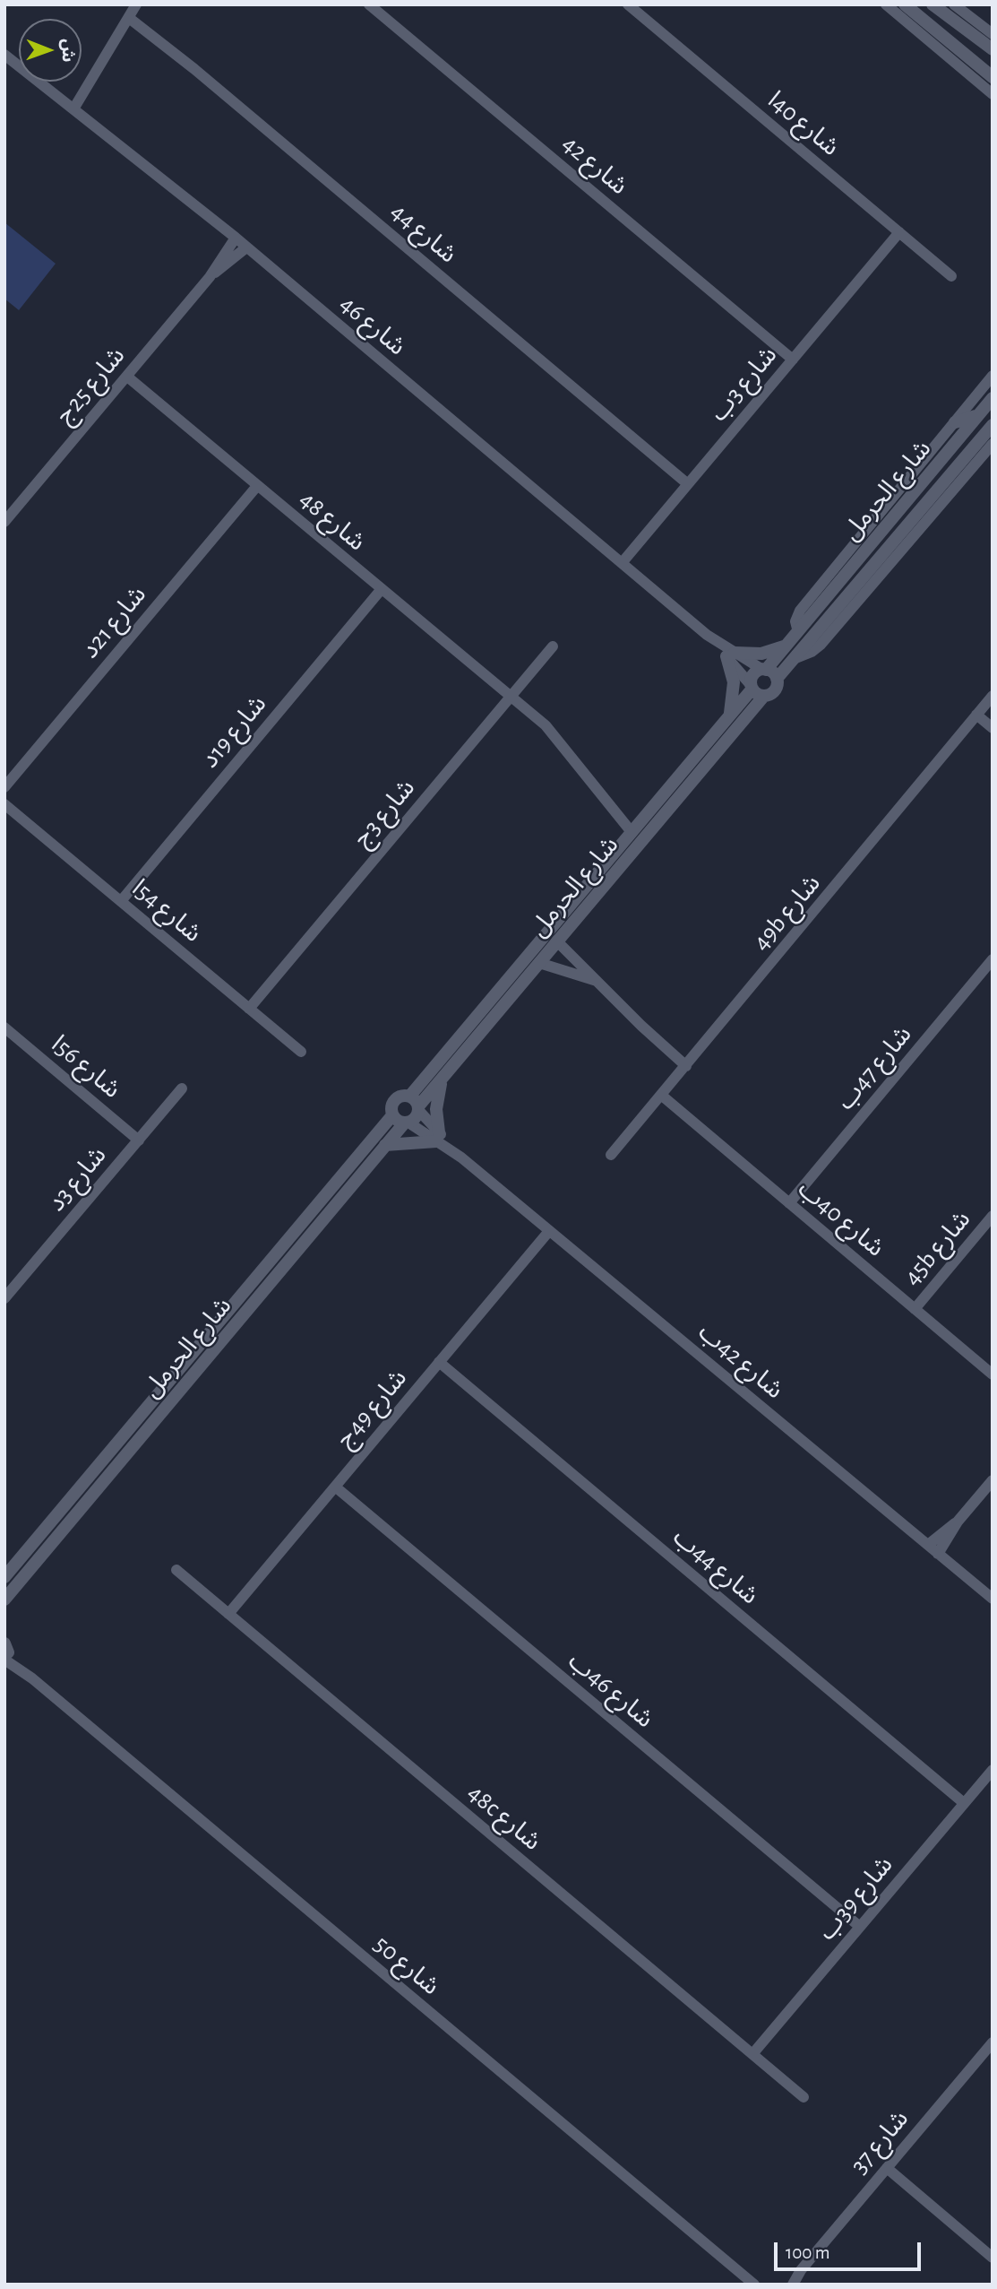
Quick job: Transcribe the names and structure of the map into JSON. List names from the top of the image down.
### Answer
{
  "streets": {
    "street": [
      "شارع 40ا",
      "شارع 42",
      "شارع 44",
      "شارع 46",
      "شارع 3ب",
      "شارع 25ج",
      "شارع الحرمل",
      "شارع 48",
      "شارع 21د",
      "شارع 19د",
      "شارع 3ج",
      "شارع 54ا",
      "49b شارع",
      "شارع 56ا",
      "شارع 47ب",
      "شارع 3د",
      "شارع 40ب",
      "45b شارع",
      "شارع 42ب",
      "شارع 49ج",
      "شارع 44ب",
      "شارع 46ب",
      "48c شارع",
      "شارع 39ب",
      "شارع 50",
      "شارع 37"
    ]
  },
  "crossings": [
    ["شارع 40ا", "شارع 3ب"],
    ["شارع 42", "شارع 3ب"],
    ["شارع 44", "شارع 3ب"],
    ["شارع 46", "شارع 3ب"],
    ["شارع 46", "شارع 25ج"],
    ["شارع 46", "شارع الحرمل"],
    ["شارع 25ج", "شارع 48"],
    ["شارع الحرمل", "شارع 48"],
    ["شارع الحرمل", "شارع 42ب"],
    ["شارع 48", "شارع 21د"],
    ["شارع 48", "شارع 19د"],
    ["شارع 48", "شارع 3ج"],
    ["شارع 19د", "شارع 54ا"],
    ["شارع 3ج", "شارع 54ا"],
    ["49b شارع", "شارع 40ب"],
    ["شارع 56ا", "شارع 3د"],
    ["شارع 47ب", "شارع 40ب"],
    ["شارع 40ب", "45b شارع"],
    ["شارع 42ب", "شارع 49ج"],
    ["شارع 49ج", "شارع 44ب"],
    ["شارع 49ج", "شارع 46ب"],
    ["شارع 49ج", "48c شارع"],
    ["شارع 44ب", "شارع 39ب"],
    ["شارع 46ب", "شارع 39ب"],
    ["48c شارع", "شارع 39ب"]
  ],
  "scale_bar": "100 m",
  "north": "right"
}
